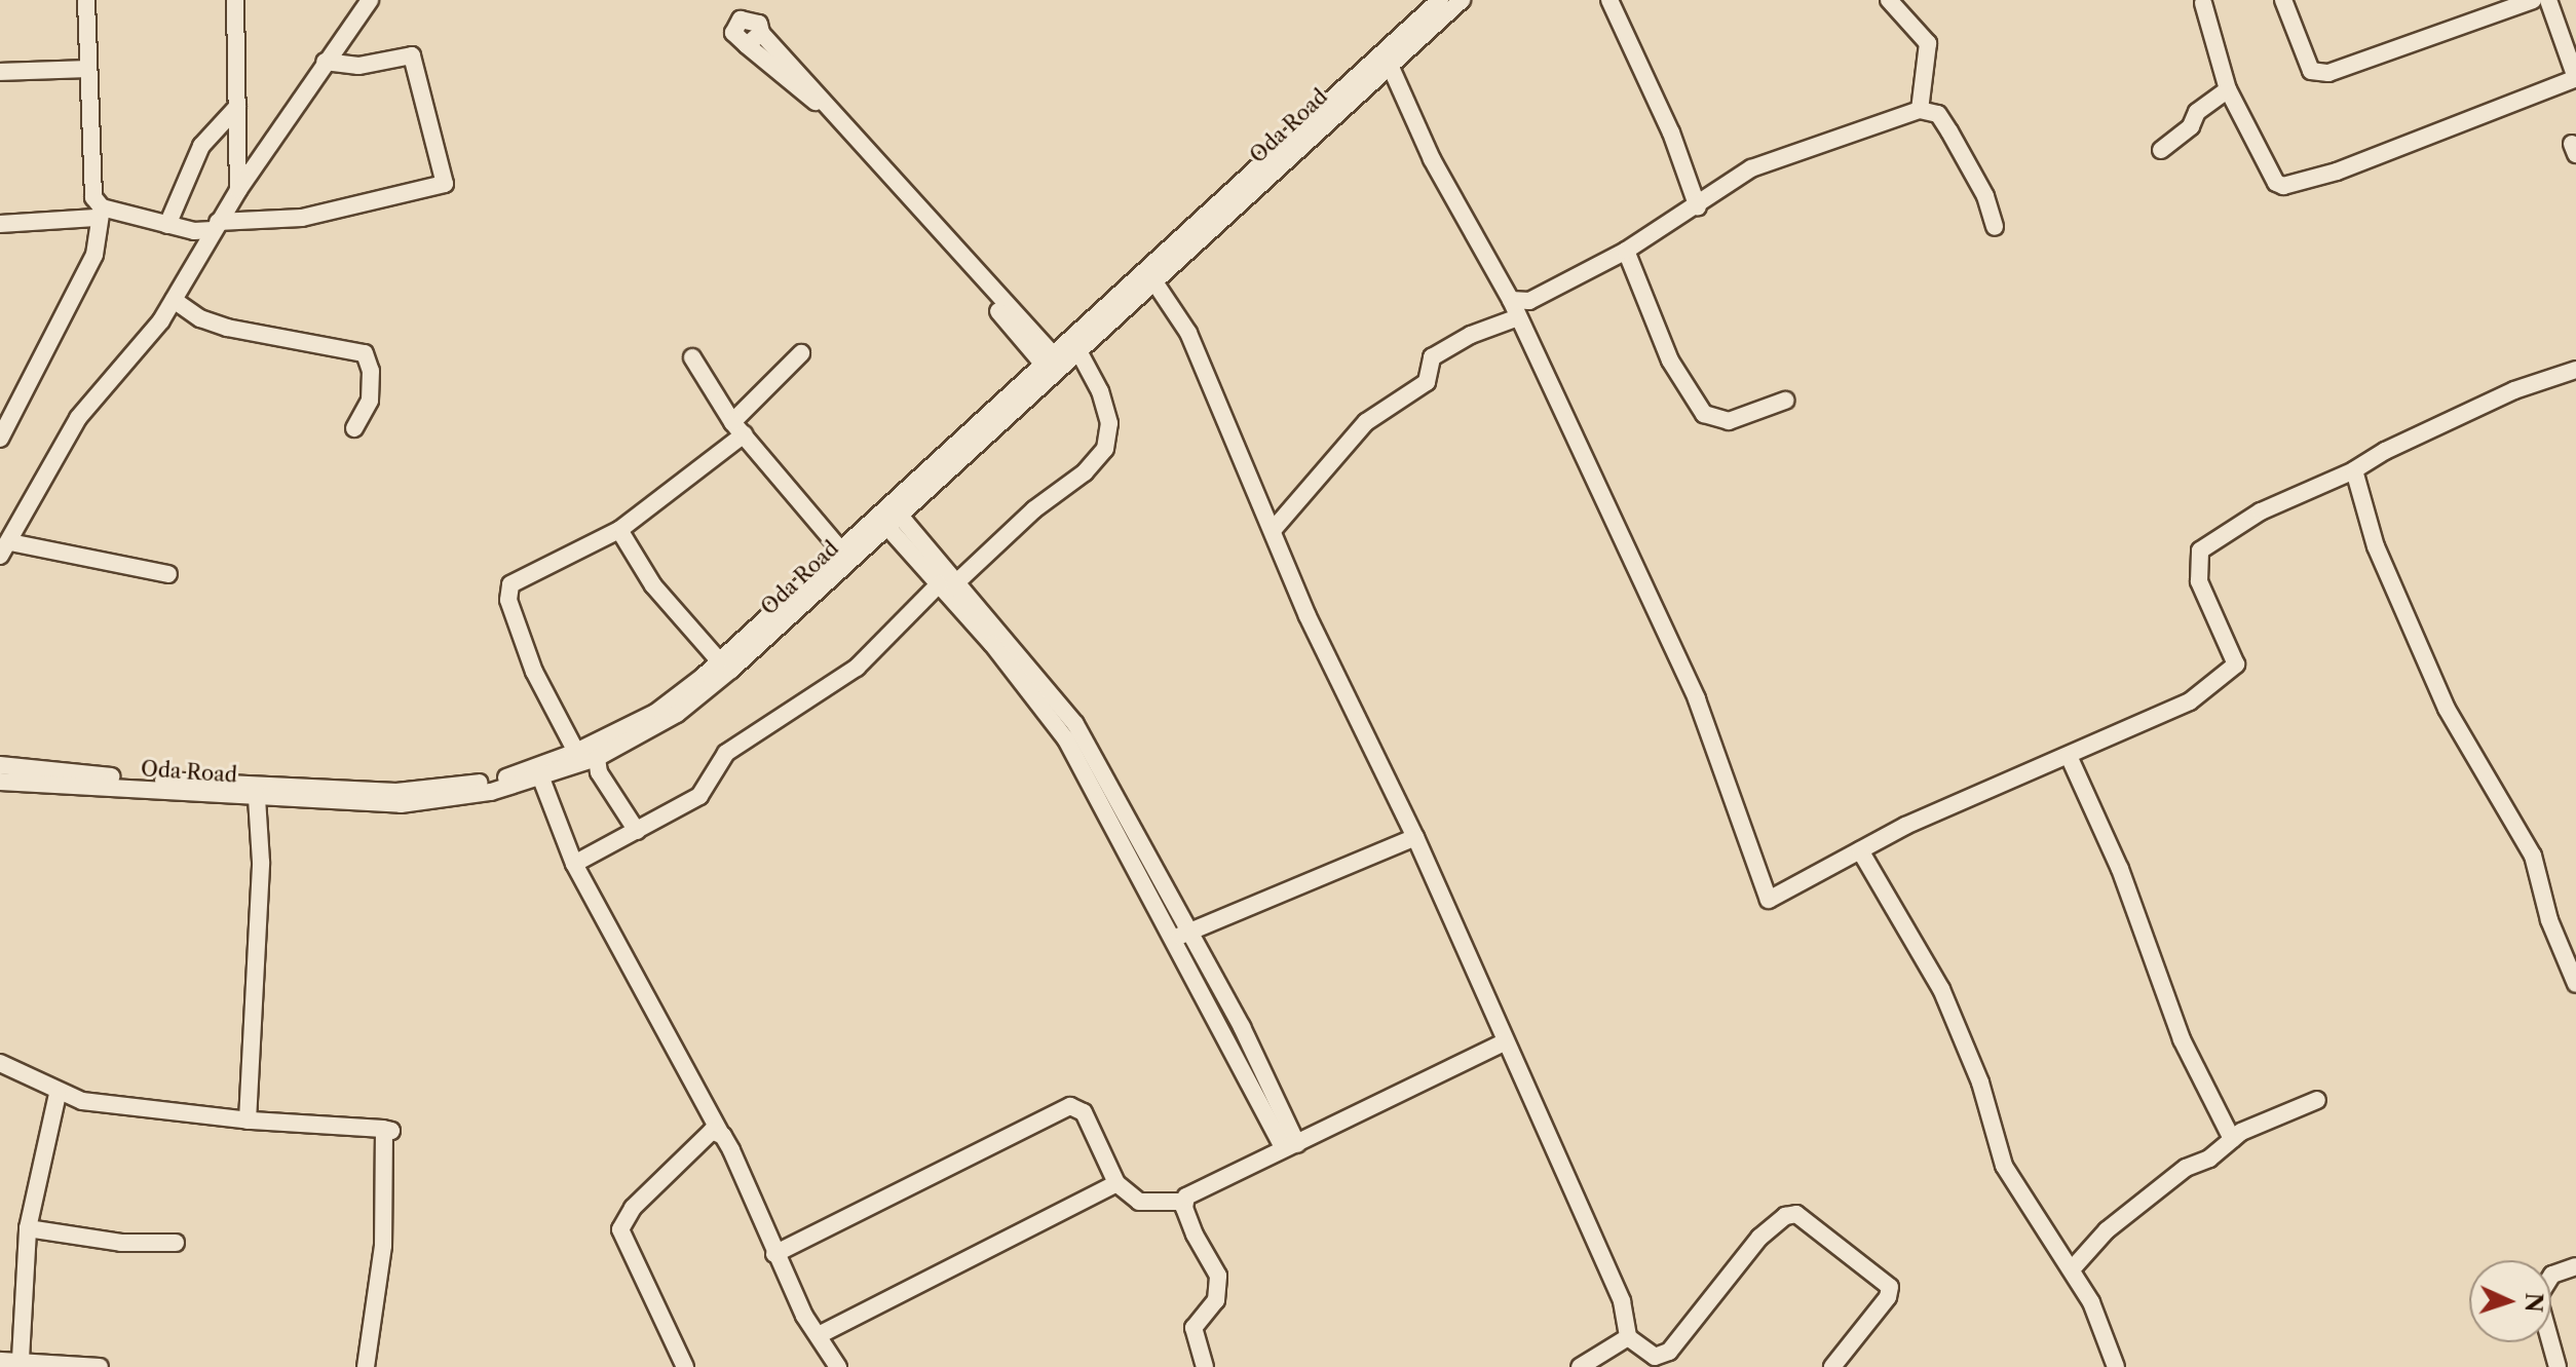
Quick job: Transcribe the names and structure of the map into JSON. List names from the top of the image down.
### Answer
{
  "streets": {
    "street": ["Oda Road"]
  },
  "north": "right"
}
